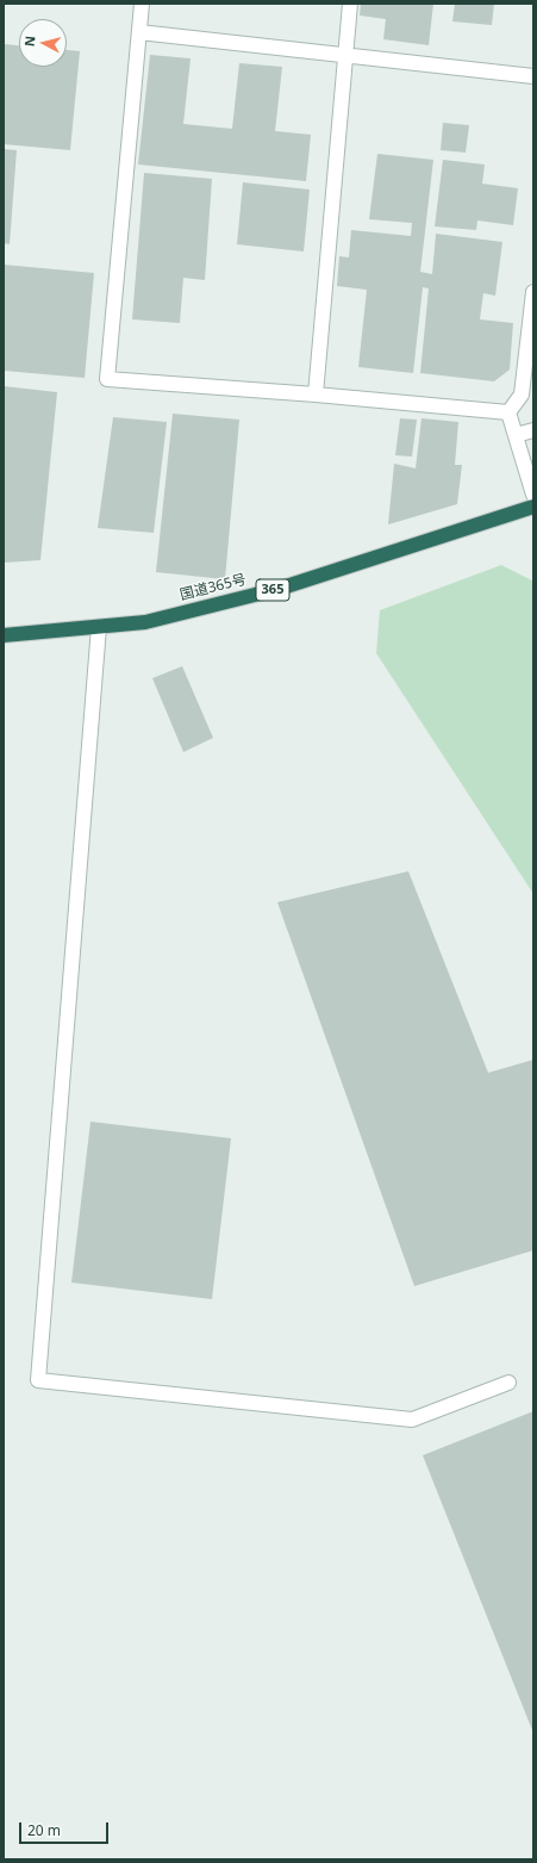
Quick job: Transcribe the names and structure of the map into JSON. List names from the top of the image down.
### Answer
{
  "streets": {
    "highway": ["国道365号", "365"]
  },
  "scale_bar": "20 m",
  "north": "left"
}
